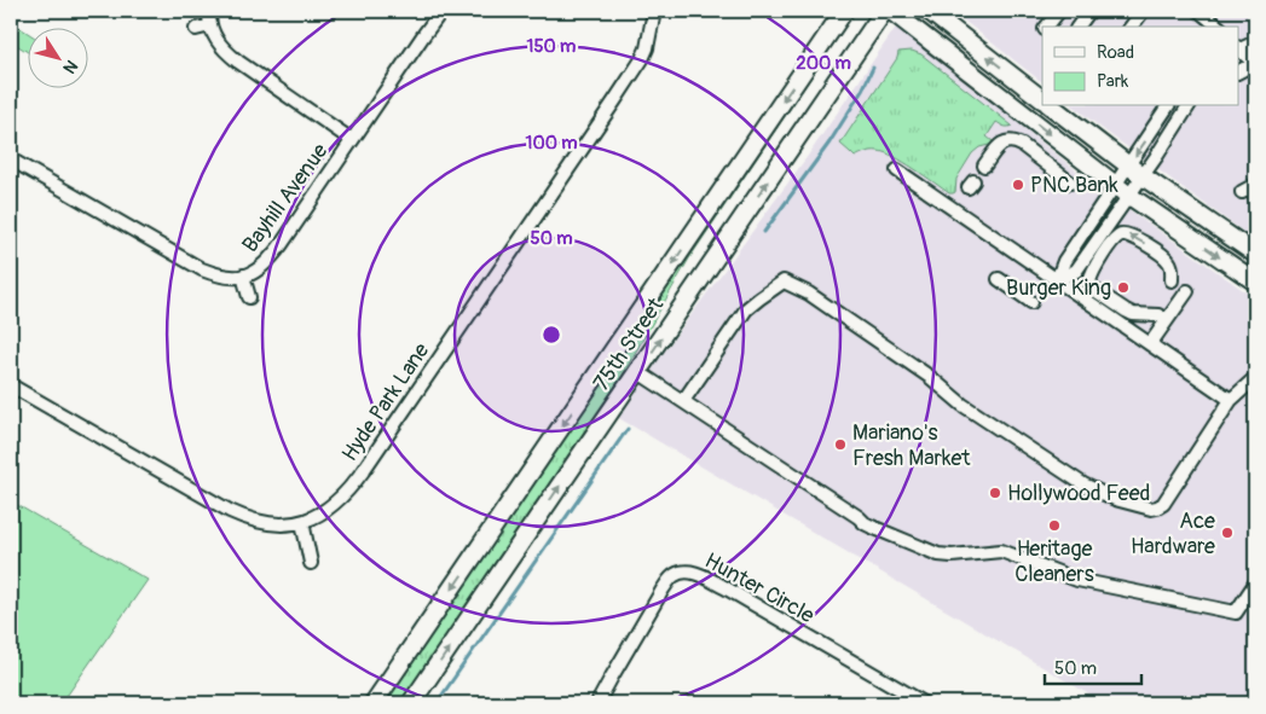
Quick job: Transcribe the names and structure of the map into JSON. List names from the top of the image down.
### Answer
{
  "streets": {
    "main road": ["75th Street"],
    "street": ["Bayhill Avenue", "Hyde Park Lane", "Hunter Circle"]
  },
  "places": [
    "PNC Bank",
    "Burger King",
    "Mariano's Fresh Market",
    "Hollywood Feed",
    "Heritage Cleaners",
    "Ace Hardware"
  ],
  "legend": ["Road", "Park"],
  "scale_bar": "50 m",
  "north": "bottom right",
  "rings": [
    "150 m",
    "200 m",
    "100 m",
    "50 m"
  ]
}
